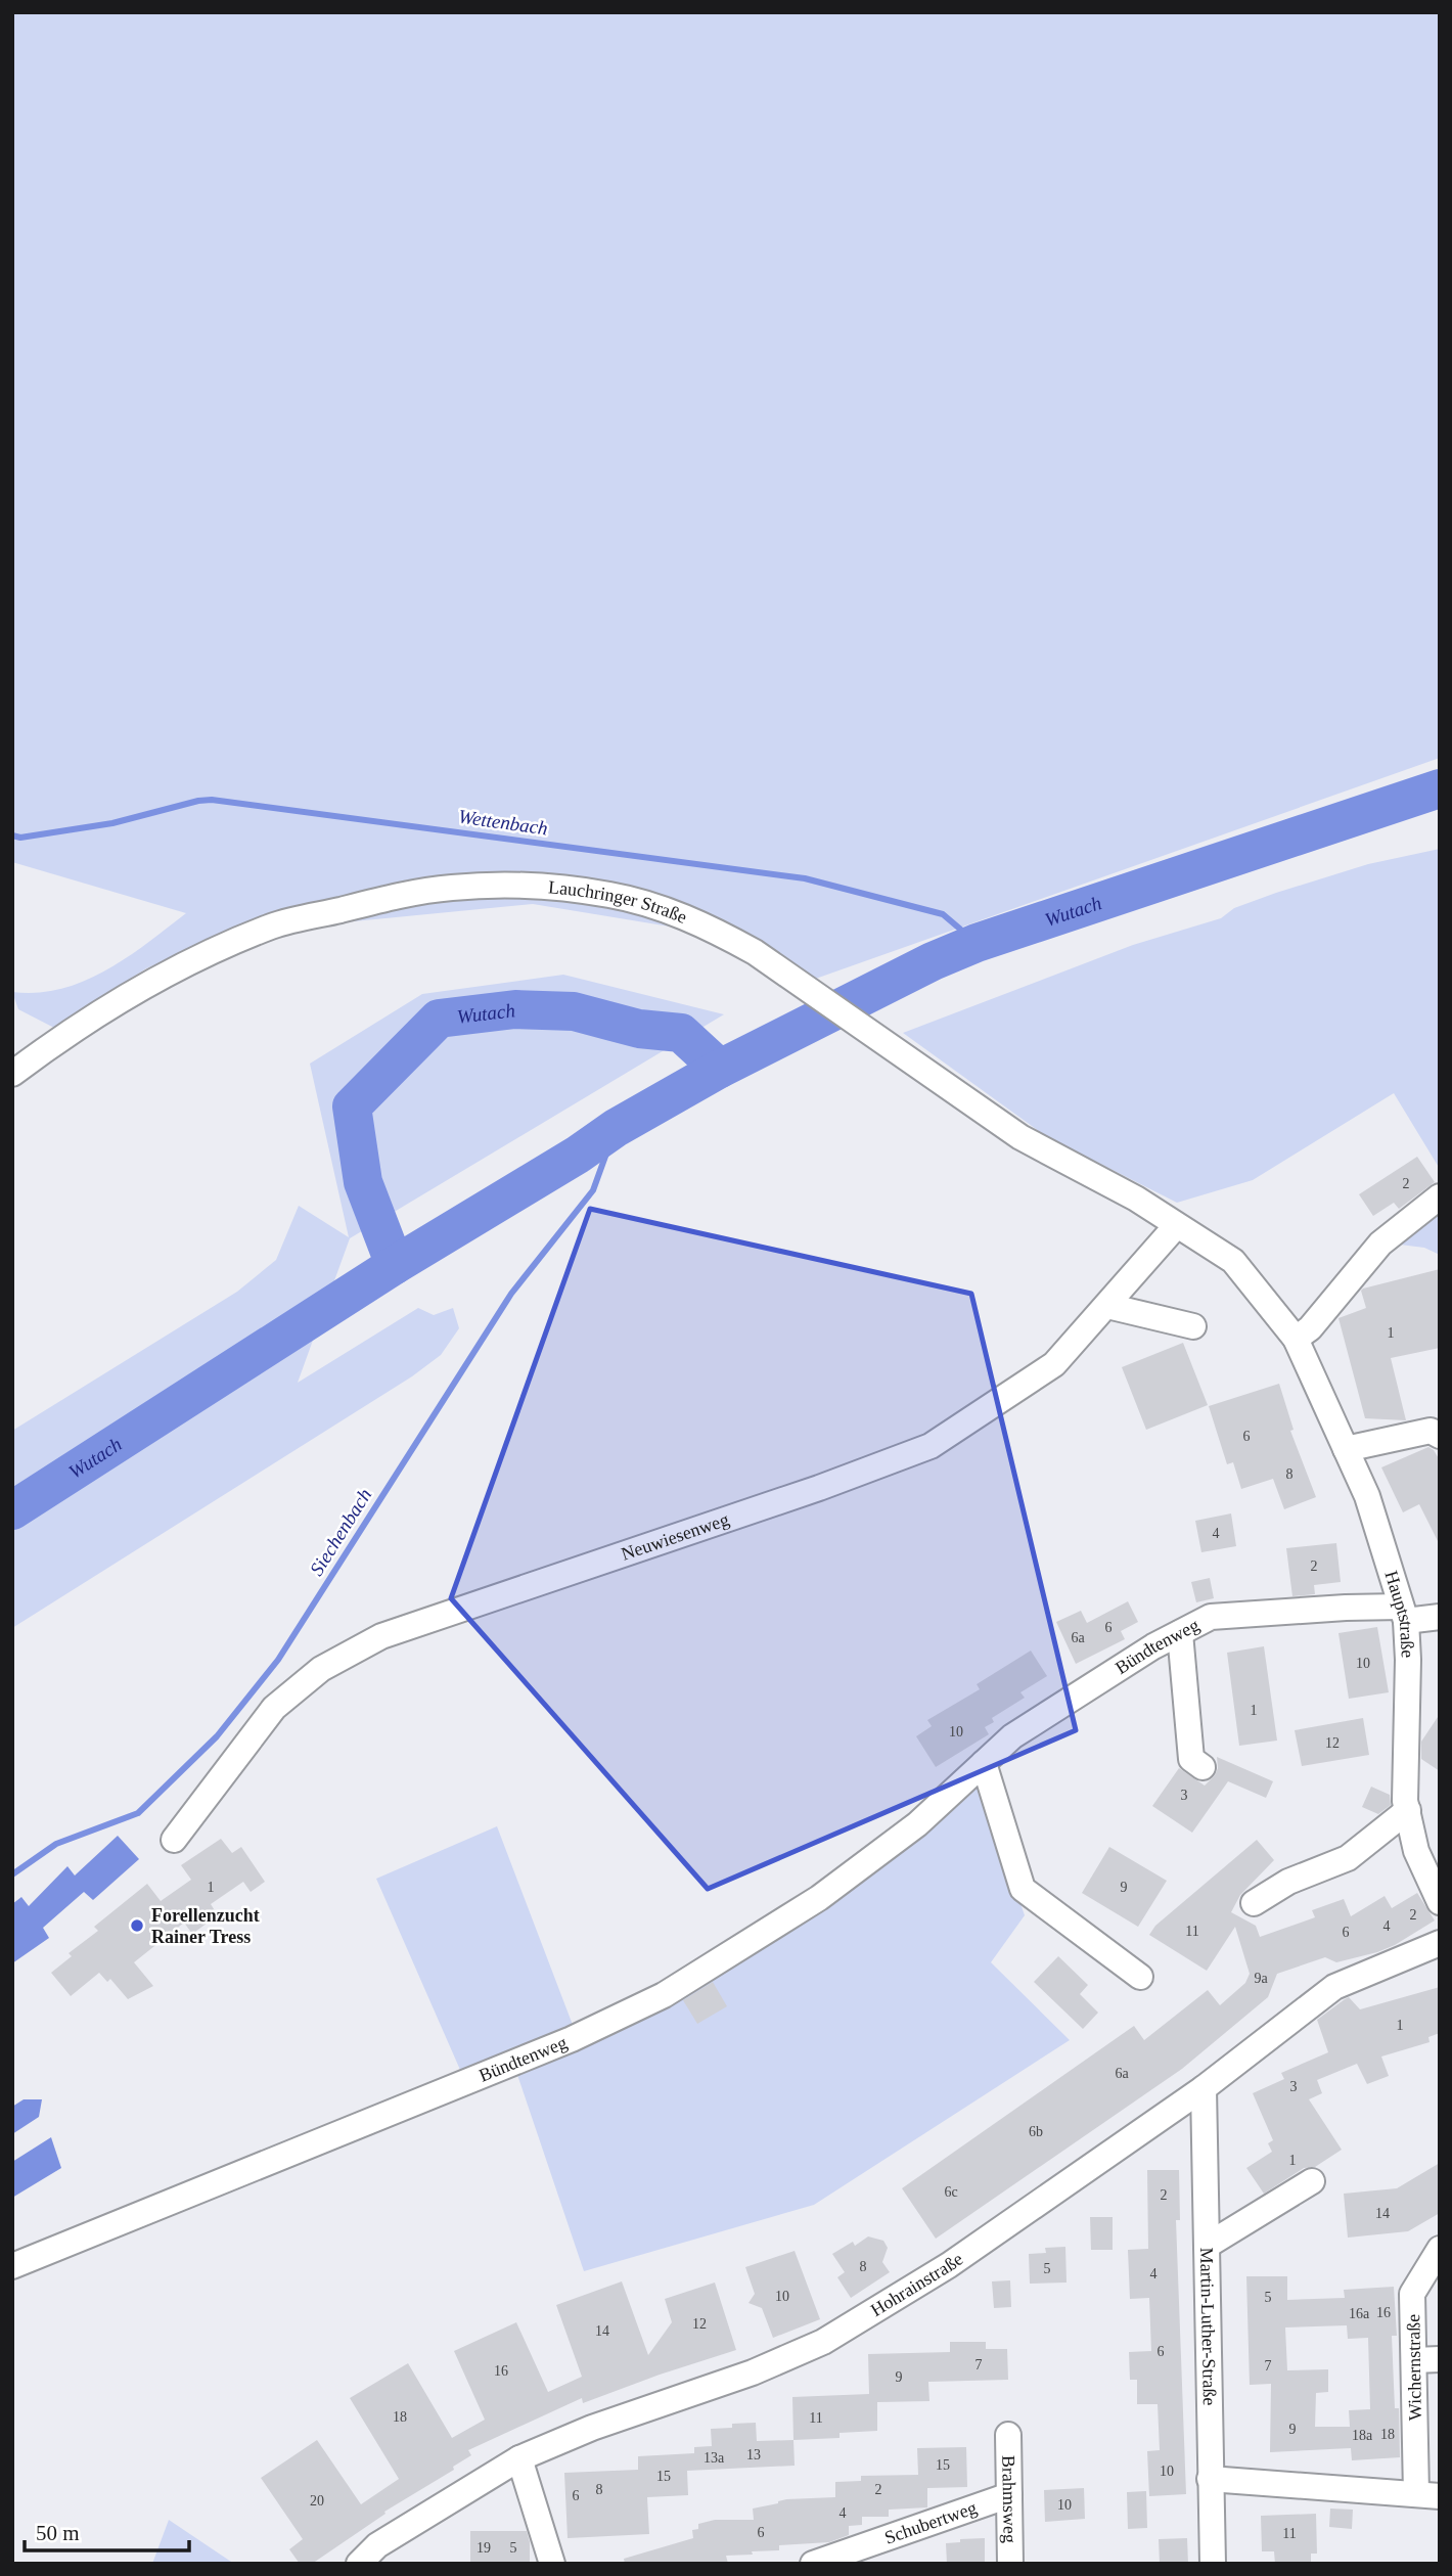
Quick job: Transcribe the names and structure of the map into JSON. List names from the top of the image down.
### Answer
{
  "streets": {
    "street": [
      "Lauchringer Straße",
      "Neuwiesenweg",
      "Hauptstraße",
      "Bündtenweg",
      "Hohrainstraße",
      "Martin-Luther-Straße",
      "Wichernstraße",
      "Brahmsweg",
      "Schubertweg"
    ]
  },
  "crossings": [
    ["Lauchringer Straße", "Neuwiesenweg"],
    ["Lauchringer Straße", "Hauptstraße"],
    ["Neuwiesenweg", "Hauptstraße"],
    ["Hauptstraße", "Bündtenweg"],
    ["Hohrainstraße", "Martin-Luther-Straße"],
    ["Martin-Luther-Straße", "Wichernstraße"],
    ["Brahmsweg", "Schubertweg"]
  ],
  "water": ["Wettenbach", "Wutach", "Siechenbach"],
  "places": ["Forellenzucht Rainer Tress"],
  "house_numbers": [
    "2",
    "1",
    "6",
    "8",
    "4",
    "2",
    "6",
    "6a",
    "10",
    "1",
    "10",
    "12",
    "3",
    "1",
    "9",
    "2",
    "4",
    "11",
    "6",
    "9a",
    "1",
    "6a",
    "3",
    "6b",
    "1",
    "6c",
    "2",
    "14",
    "8",
    "5",
    "4",
    "10",
    "5",
    "16",
    "16a",
    "12",
    "14",
    "6",
    "7",
    "7",
    "16",
    "9",
    "18",
    "11",
    "9",
    "18",
    "18a",
    "13",
    "13a",
    "15",
    "10",
    "15",
    "8",
    "2",
    "6",
    "20",
    "10",
    "4",
    "6",
    "11",
    "19",
    "5"
  ],
  "scale_bar": "50 m"
}
